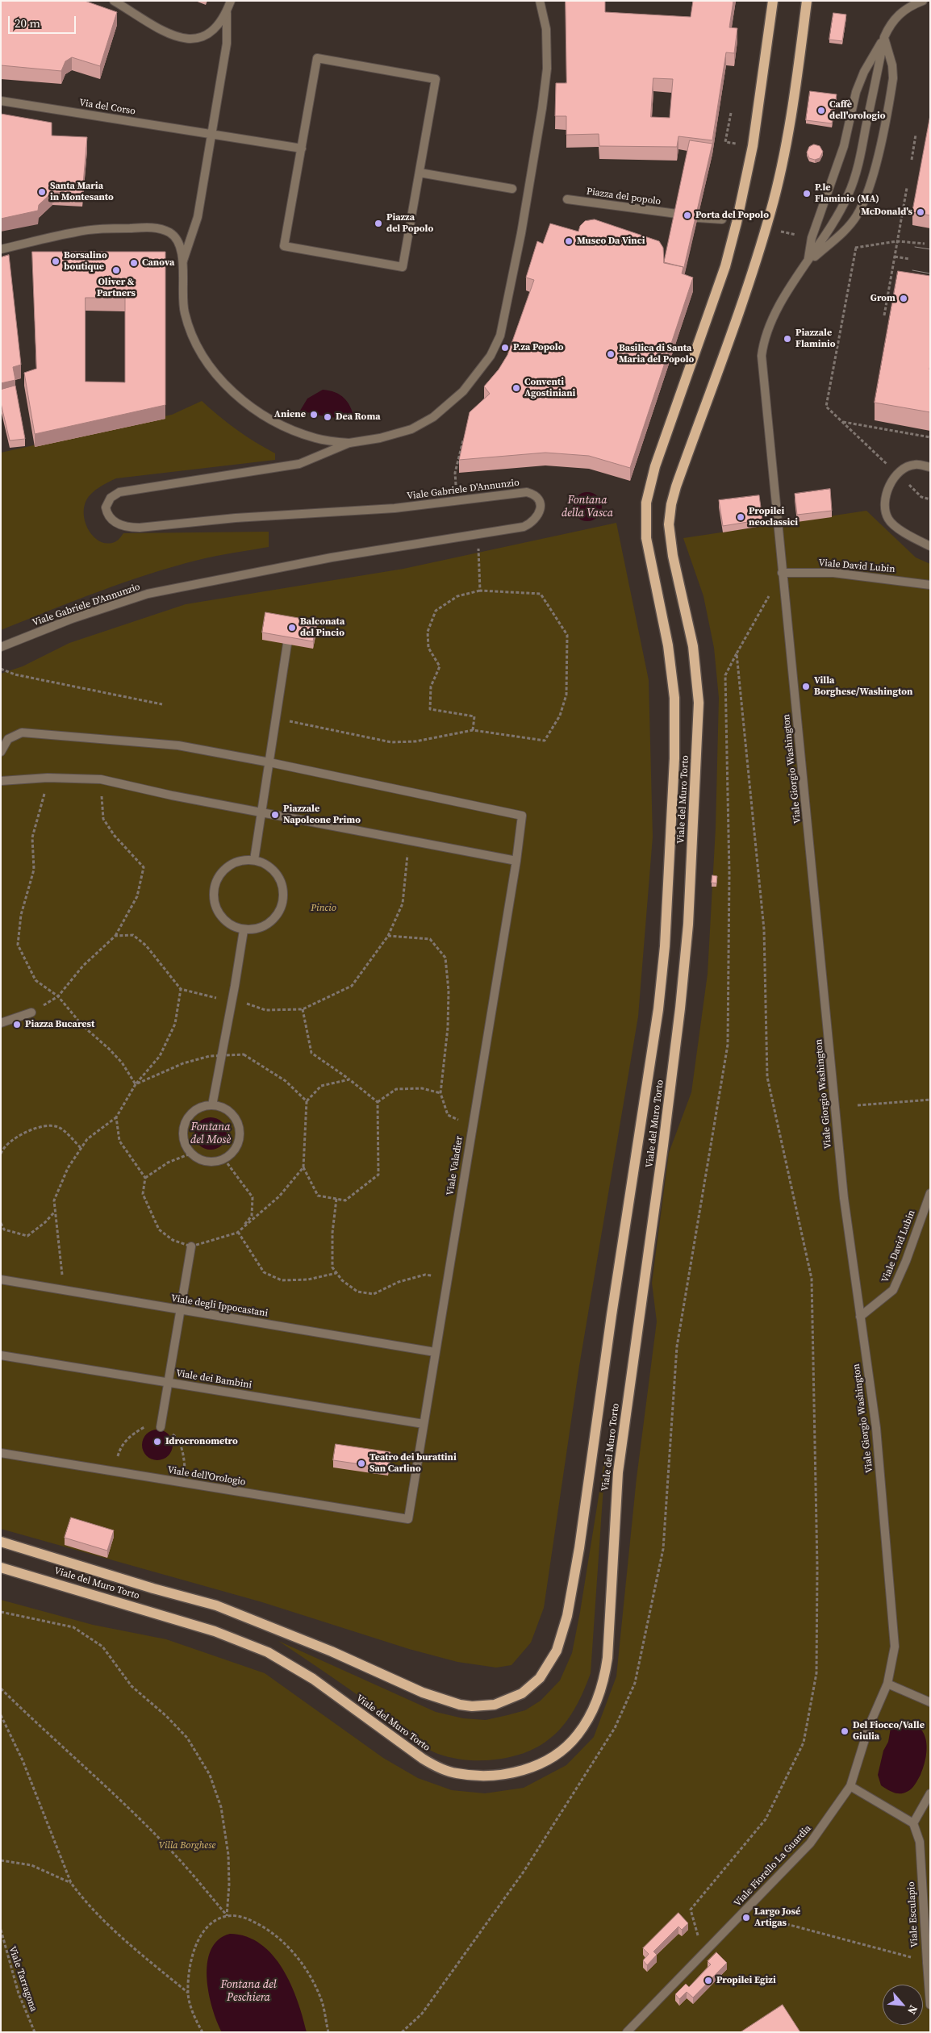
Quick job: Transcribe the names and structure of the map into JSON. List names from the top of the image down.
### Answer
{
  "streets": {
    "main road": ["Viale del Muro Torto"],
    "street": [
      "Via del Corso",
      "Piazza del popolo",
      "Viale Gabriele D'Annunzio",
      "Viale David Lubin",
      "Viale Giorgio Washington",
      "Viale Valadier",
      "Viale degli Ippocastani",
      "Viale dei Bambini",
      "Viale dell'Orologio",
      "Viale Fiorello La Guardia",
      "Viale Esculapio"
    ],
    "path": ["Viale Tarragona"]
  },
  "crossings": [
    ["Viale David Lubin", "Viale Giorgio Washington"],
    ["Viale Giorgio Washington", "Viale Fiorello La Guardia"],
    ["Viale Valadier", "Viale degli Ippocastani"],
    ["Viale Valadier", "Viale dei Bambini"],
    ["Viale Valadier", "Viale dell'Orologio"]
  ],
  "water": ["Fontana della Vasca", "Fontana del Mosè", "Fontana del Peschiera"],
  "parks": ["Pincio", "Villa Borghese"],
  "places": [
    "Caffè dell'orologio",
    "Santa Maria in Montesanto",
    "P.le Flaminio (MA)",
    "McDonald's",
    "Porta del Popolo",
    "Piazza del Popolo",
    "Museo Da Vinci",
    "Borsalino boutique",
    "Canova",
    "Oliver & Partners",
    "Grom",
    "Piazzale Flaminio",
    "P.za Popolo",
    "Basilica di Santa Maria del Popolo",
    "Conventi Agostiniani",
    "Aniene",
    "Dea Roma",
    "Propilei neoclassici",
    "Balconata del Pincio",
    "Villa Borghese/Washington",
    "Piazzale Napoleone Primo",
    "Piazza Bucarest",
    "Idrocronometro",
    "Teatro dei burattini San Carlino",
    "Del Fiocco/Valle Giulia",
    "Largo José Artigas",
    "Propilei Egizi"
  ],
  "scale_bar": "20 m",
  "north": "bottom right"
}
